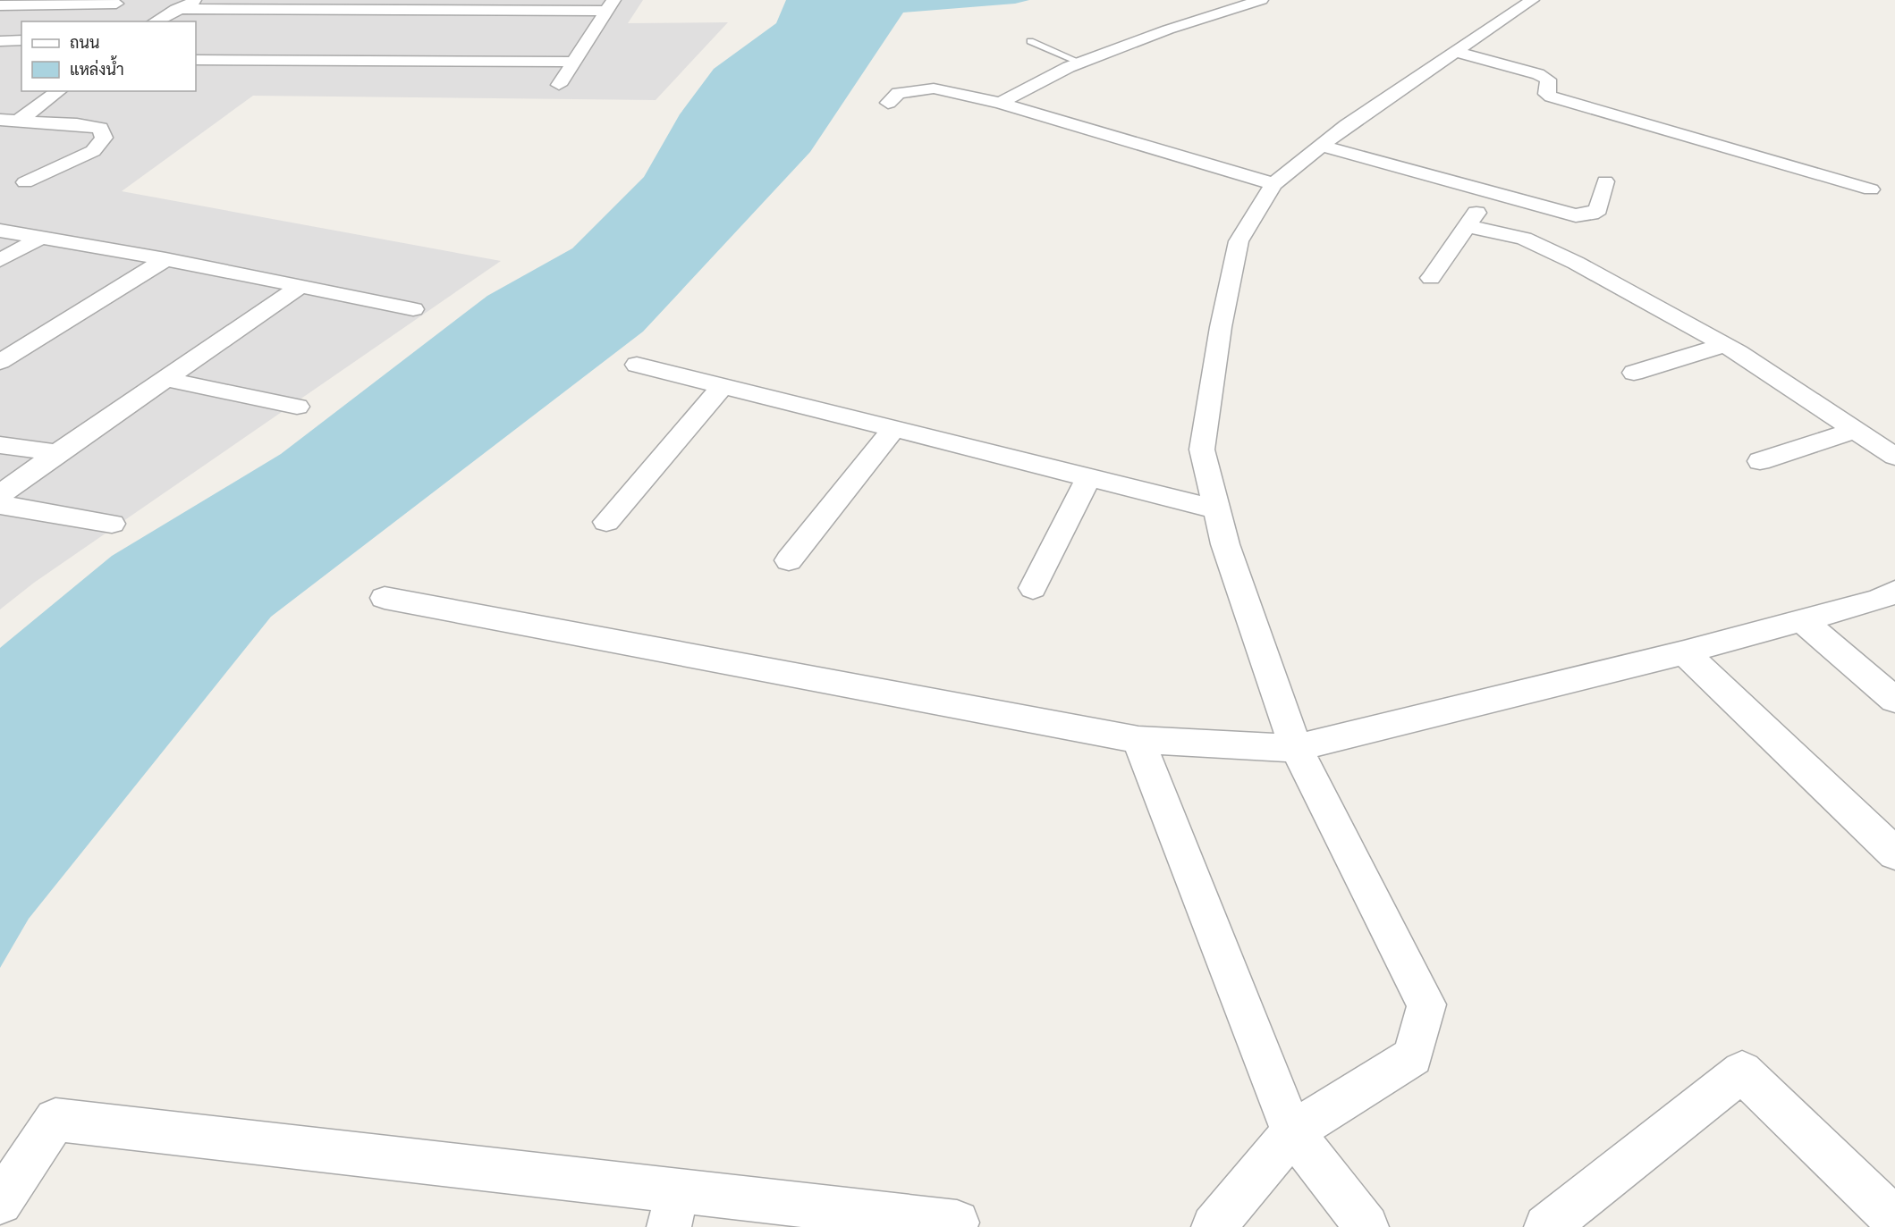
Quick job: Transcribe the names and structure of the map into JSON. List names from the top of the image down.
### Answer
{
  "legend": ["ถนน", "แหล่งน้ำ"]
}
